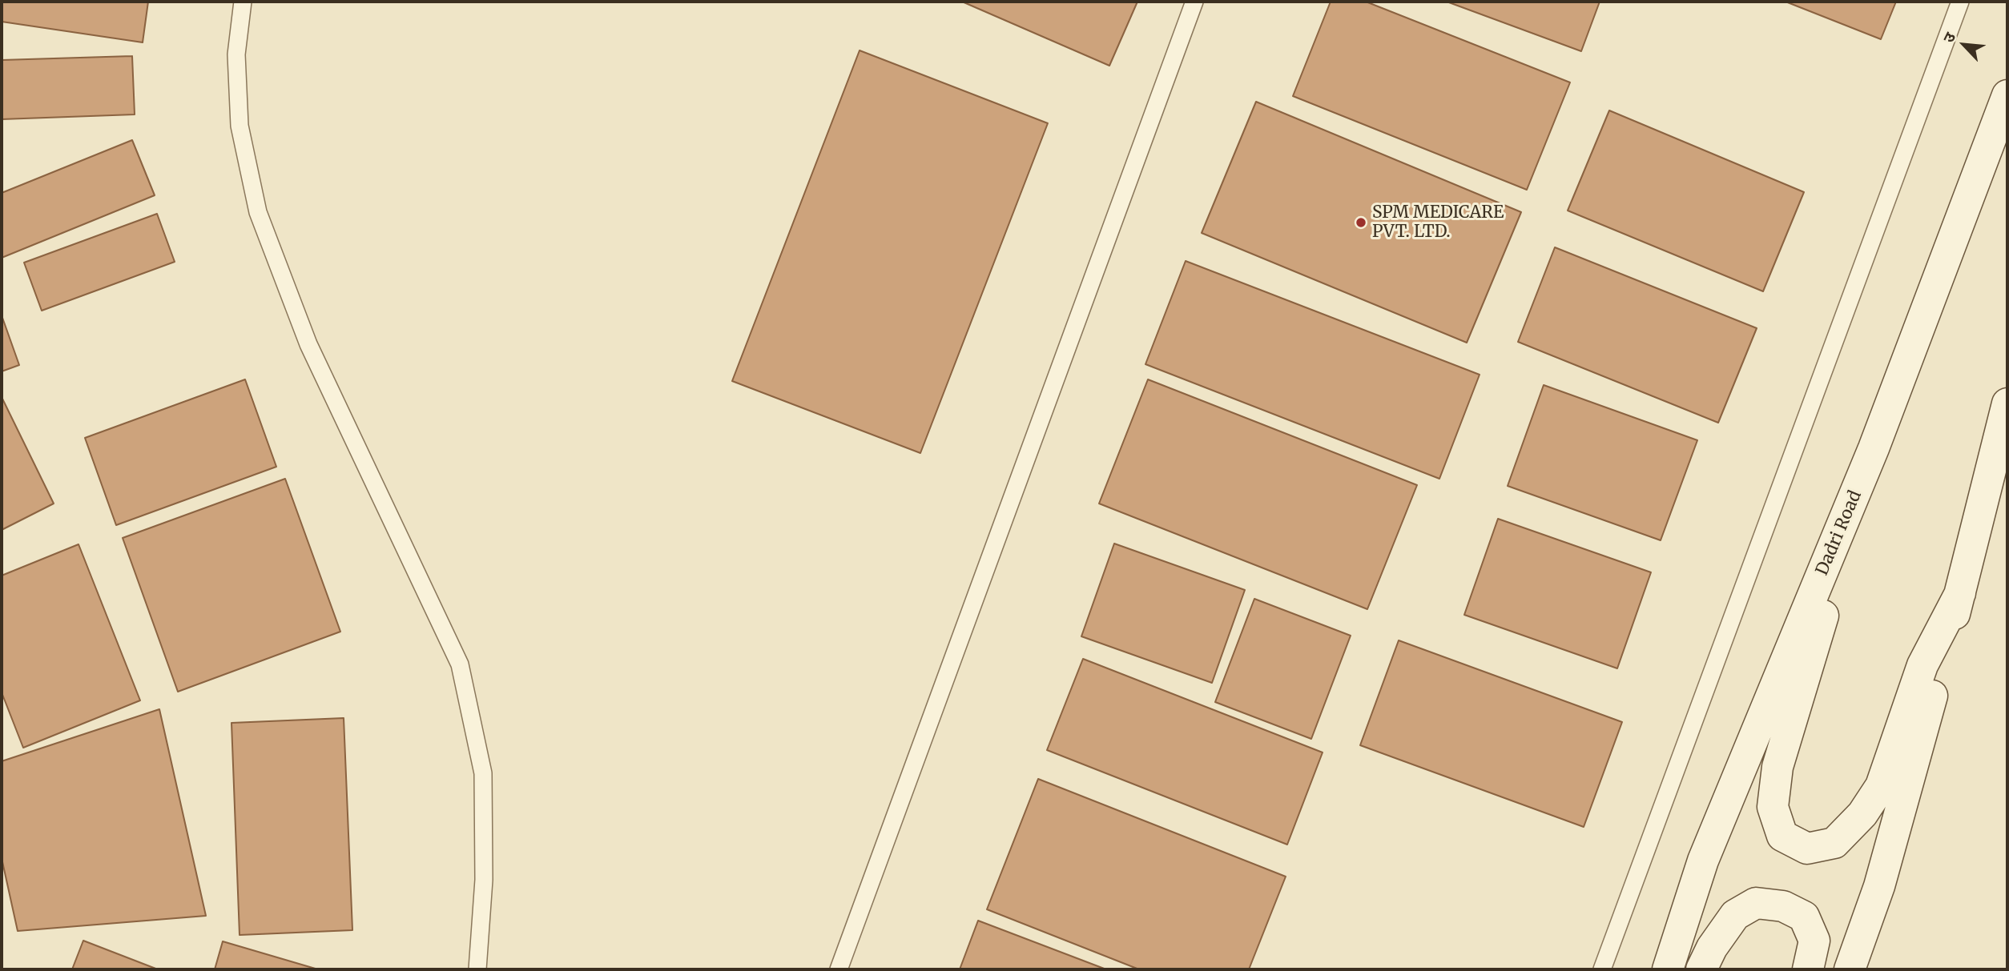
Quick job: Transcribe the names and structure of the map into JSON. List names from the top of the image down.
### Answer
{
  "streets": {
    "main road": ["Dadri Road"]
  },
  "places": ["SPM MEDICARE PVT. LTD."],
  "north": "top left"
}
